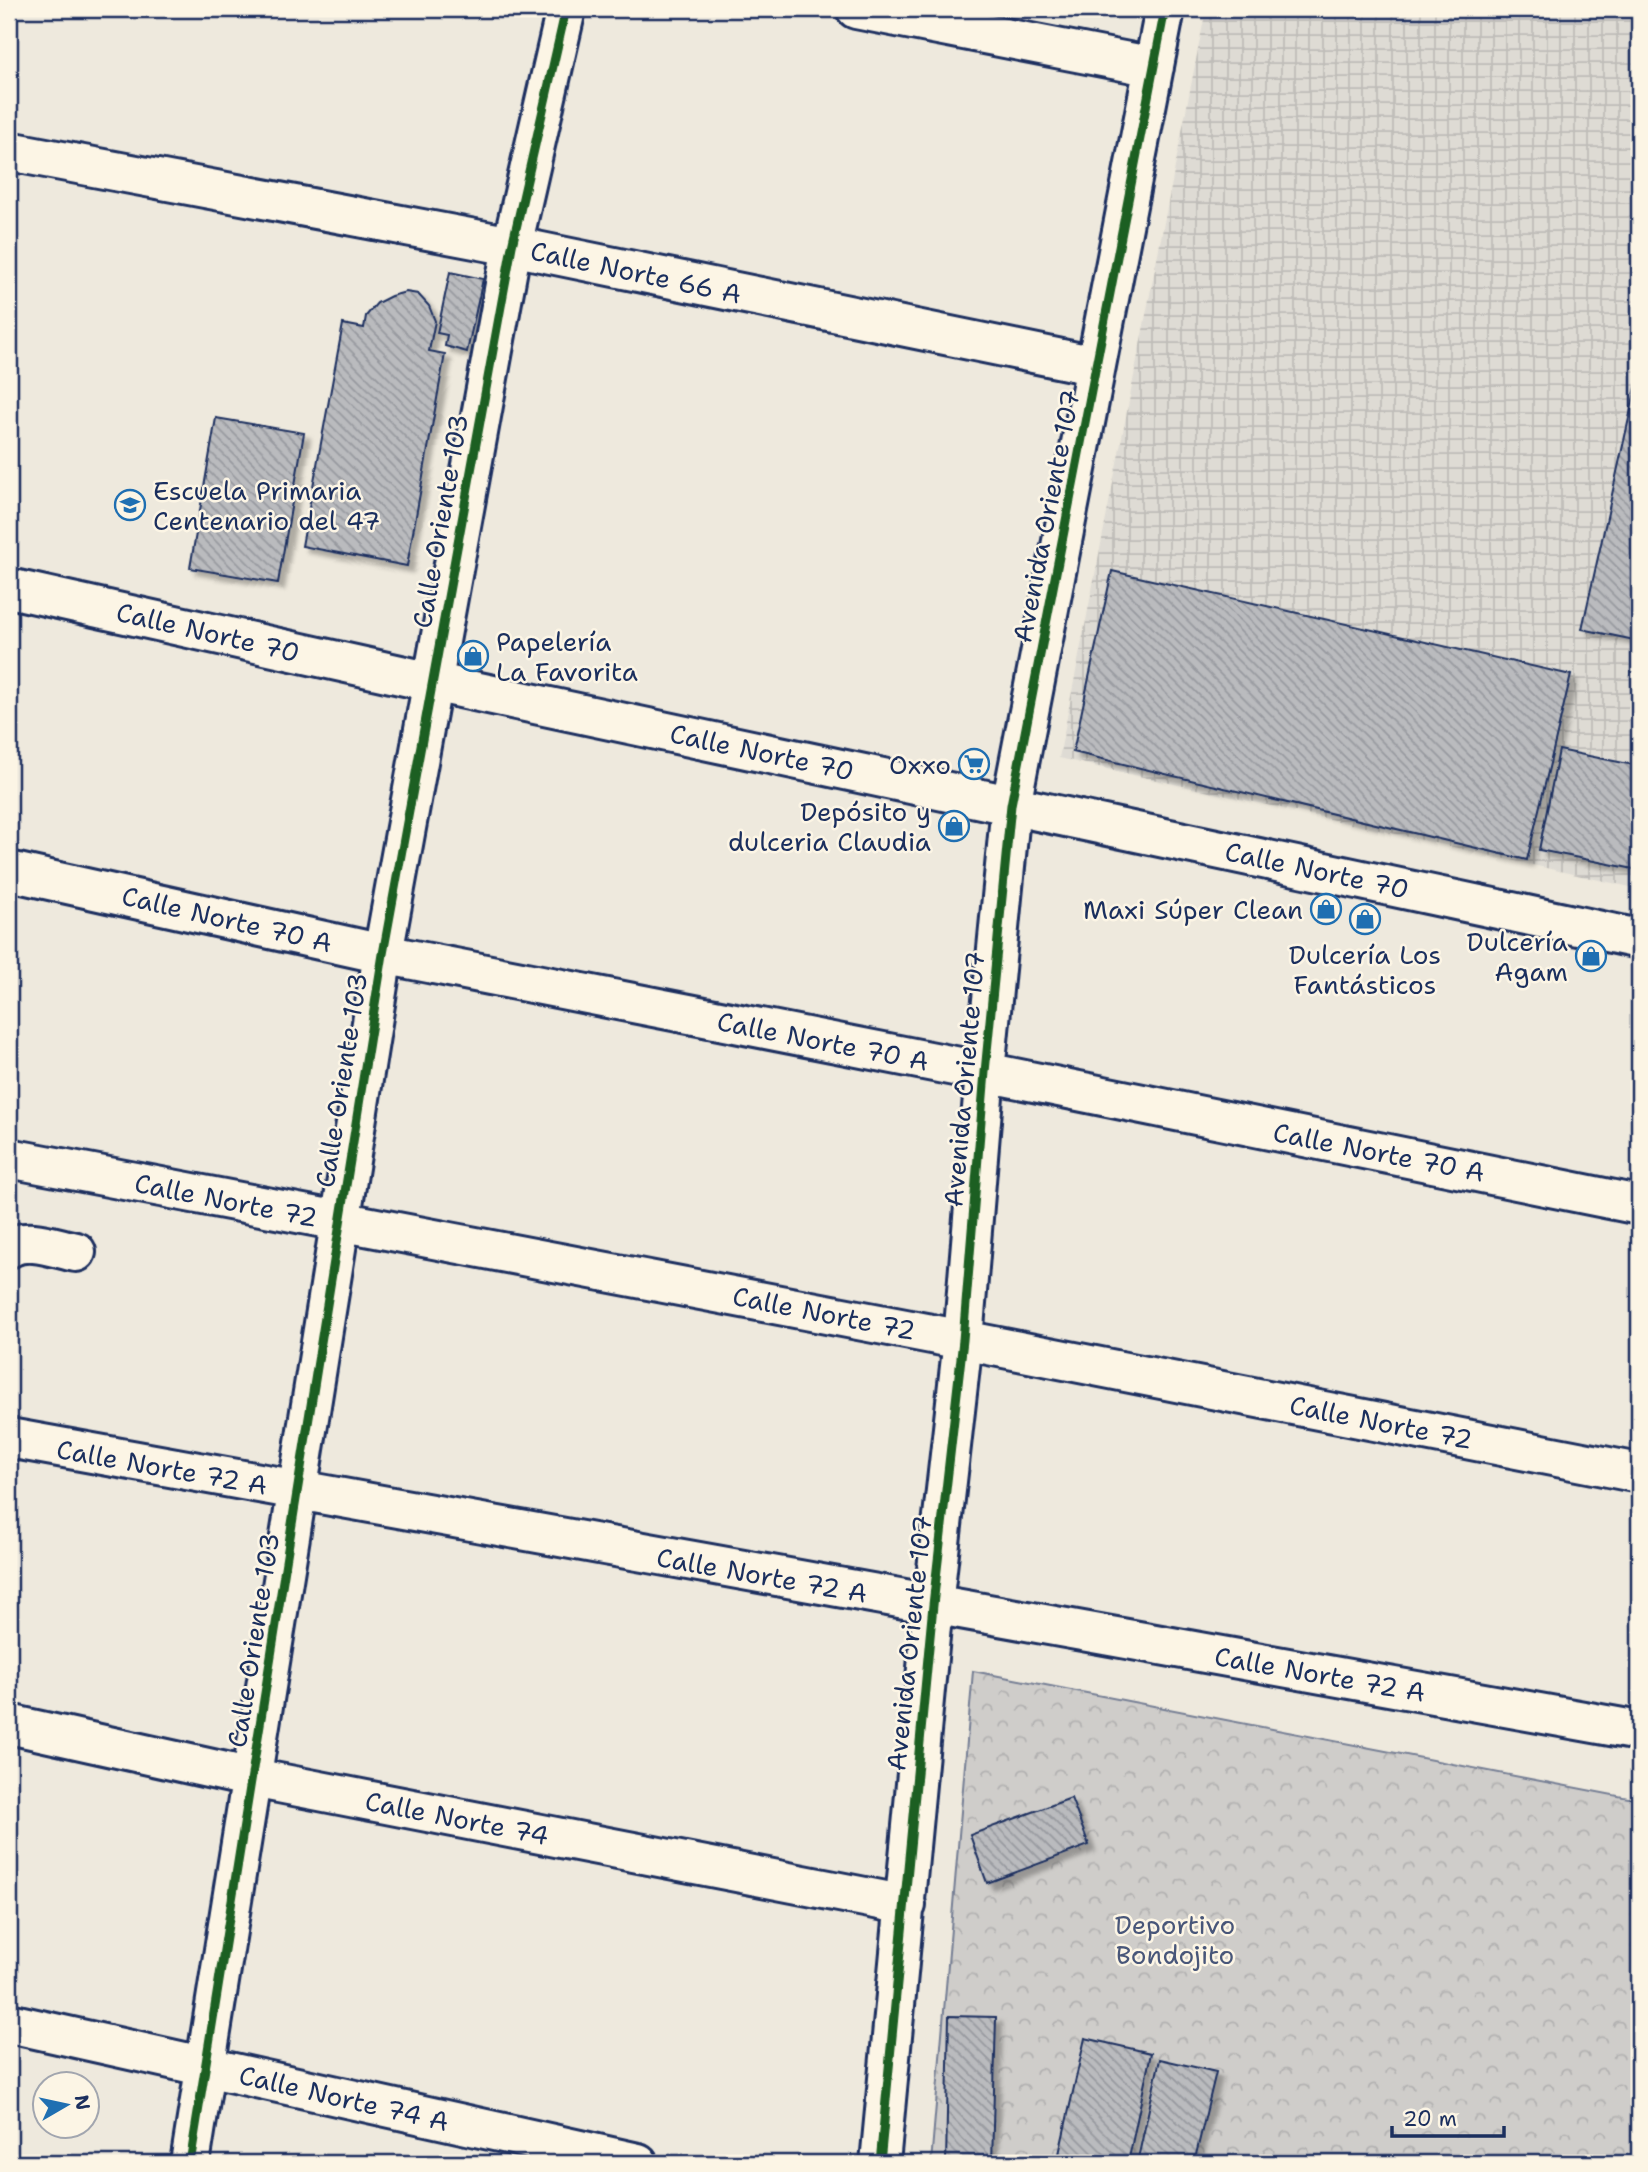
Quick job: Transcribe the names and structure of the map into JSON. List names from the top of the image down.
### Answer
{
  "streets": {
    "street": [
      "Calle Norte 66 A",
      "Avenida Oriente 107",
      "Calle Oriente 103",
      "Calle Norte 70",
      "Calle Norte 70 A",
      "Calle Norte 72",
      "Calle Norte 72 A",
      "Calle Norte 74",
      "Calle Norte 74 A"
    ]
  },
  "crossings": [
    ["Calle Norte 66 A", "Avenida Oriente 107"],
    ["Calle Norte 66 A", "Calle Oriente 103"],
    ["Avenida Oriente 107", "Calle Norte 70"],
    ["Avenida Oriente 107", "Calle Norte 70 A"],
    ["Avenida Oriente 107", "Calle Norte 72"],
    ["Avenida Oriente 107", "Calle Norte 72 A"],
    ["Avenida Oriente 107", "Calle Norte 74"],
    ["Calle Oriente 103", "Calle Norte 70"],
    ["Calle Oriente 103", "Calle Norte 70 A"],
    ["Calle Oriente 103", "Calle Norte 72"],
    ["Calle Oriente 103", "Calle Norte 72 A"],
    ["Calle Oriente 103", "Calle Norte 74"],
    ["Calle Oriente 103", "Calle Norte 74 A"]
  ],
  "parks": ["Deportivo Bondojito"],
  "places": {
    "school or university": ["Escuela Primaria Centenario del 47"],
    "shop": [
      "Papelería La Favorita",
      "Depósito y dulceria Claudia",
      "Maxi Súper Clean",
      "Dulcería Los Fantásticos",
      "Dulcería Agam"
    ],
    "supermarket": ["Oxxo"]
  },
  "scale_bar": "20 m",
  "north": "right"
}
